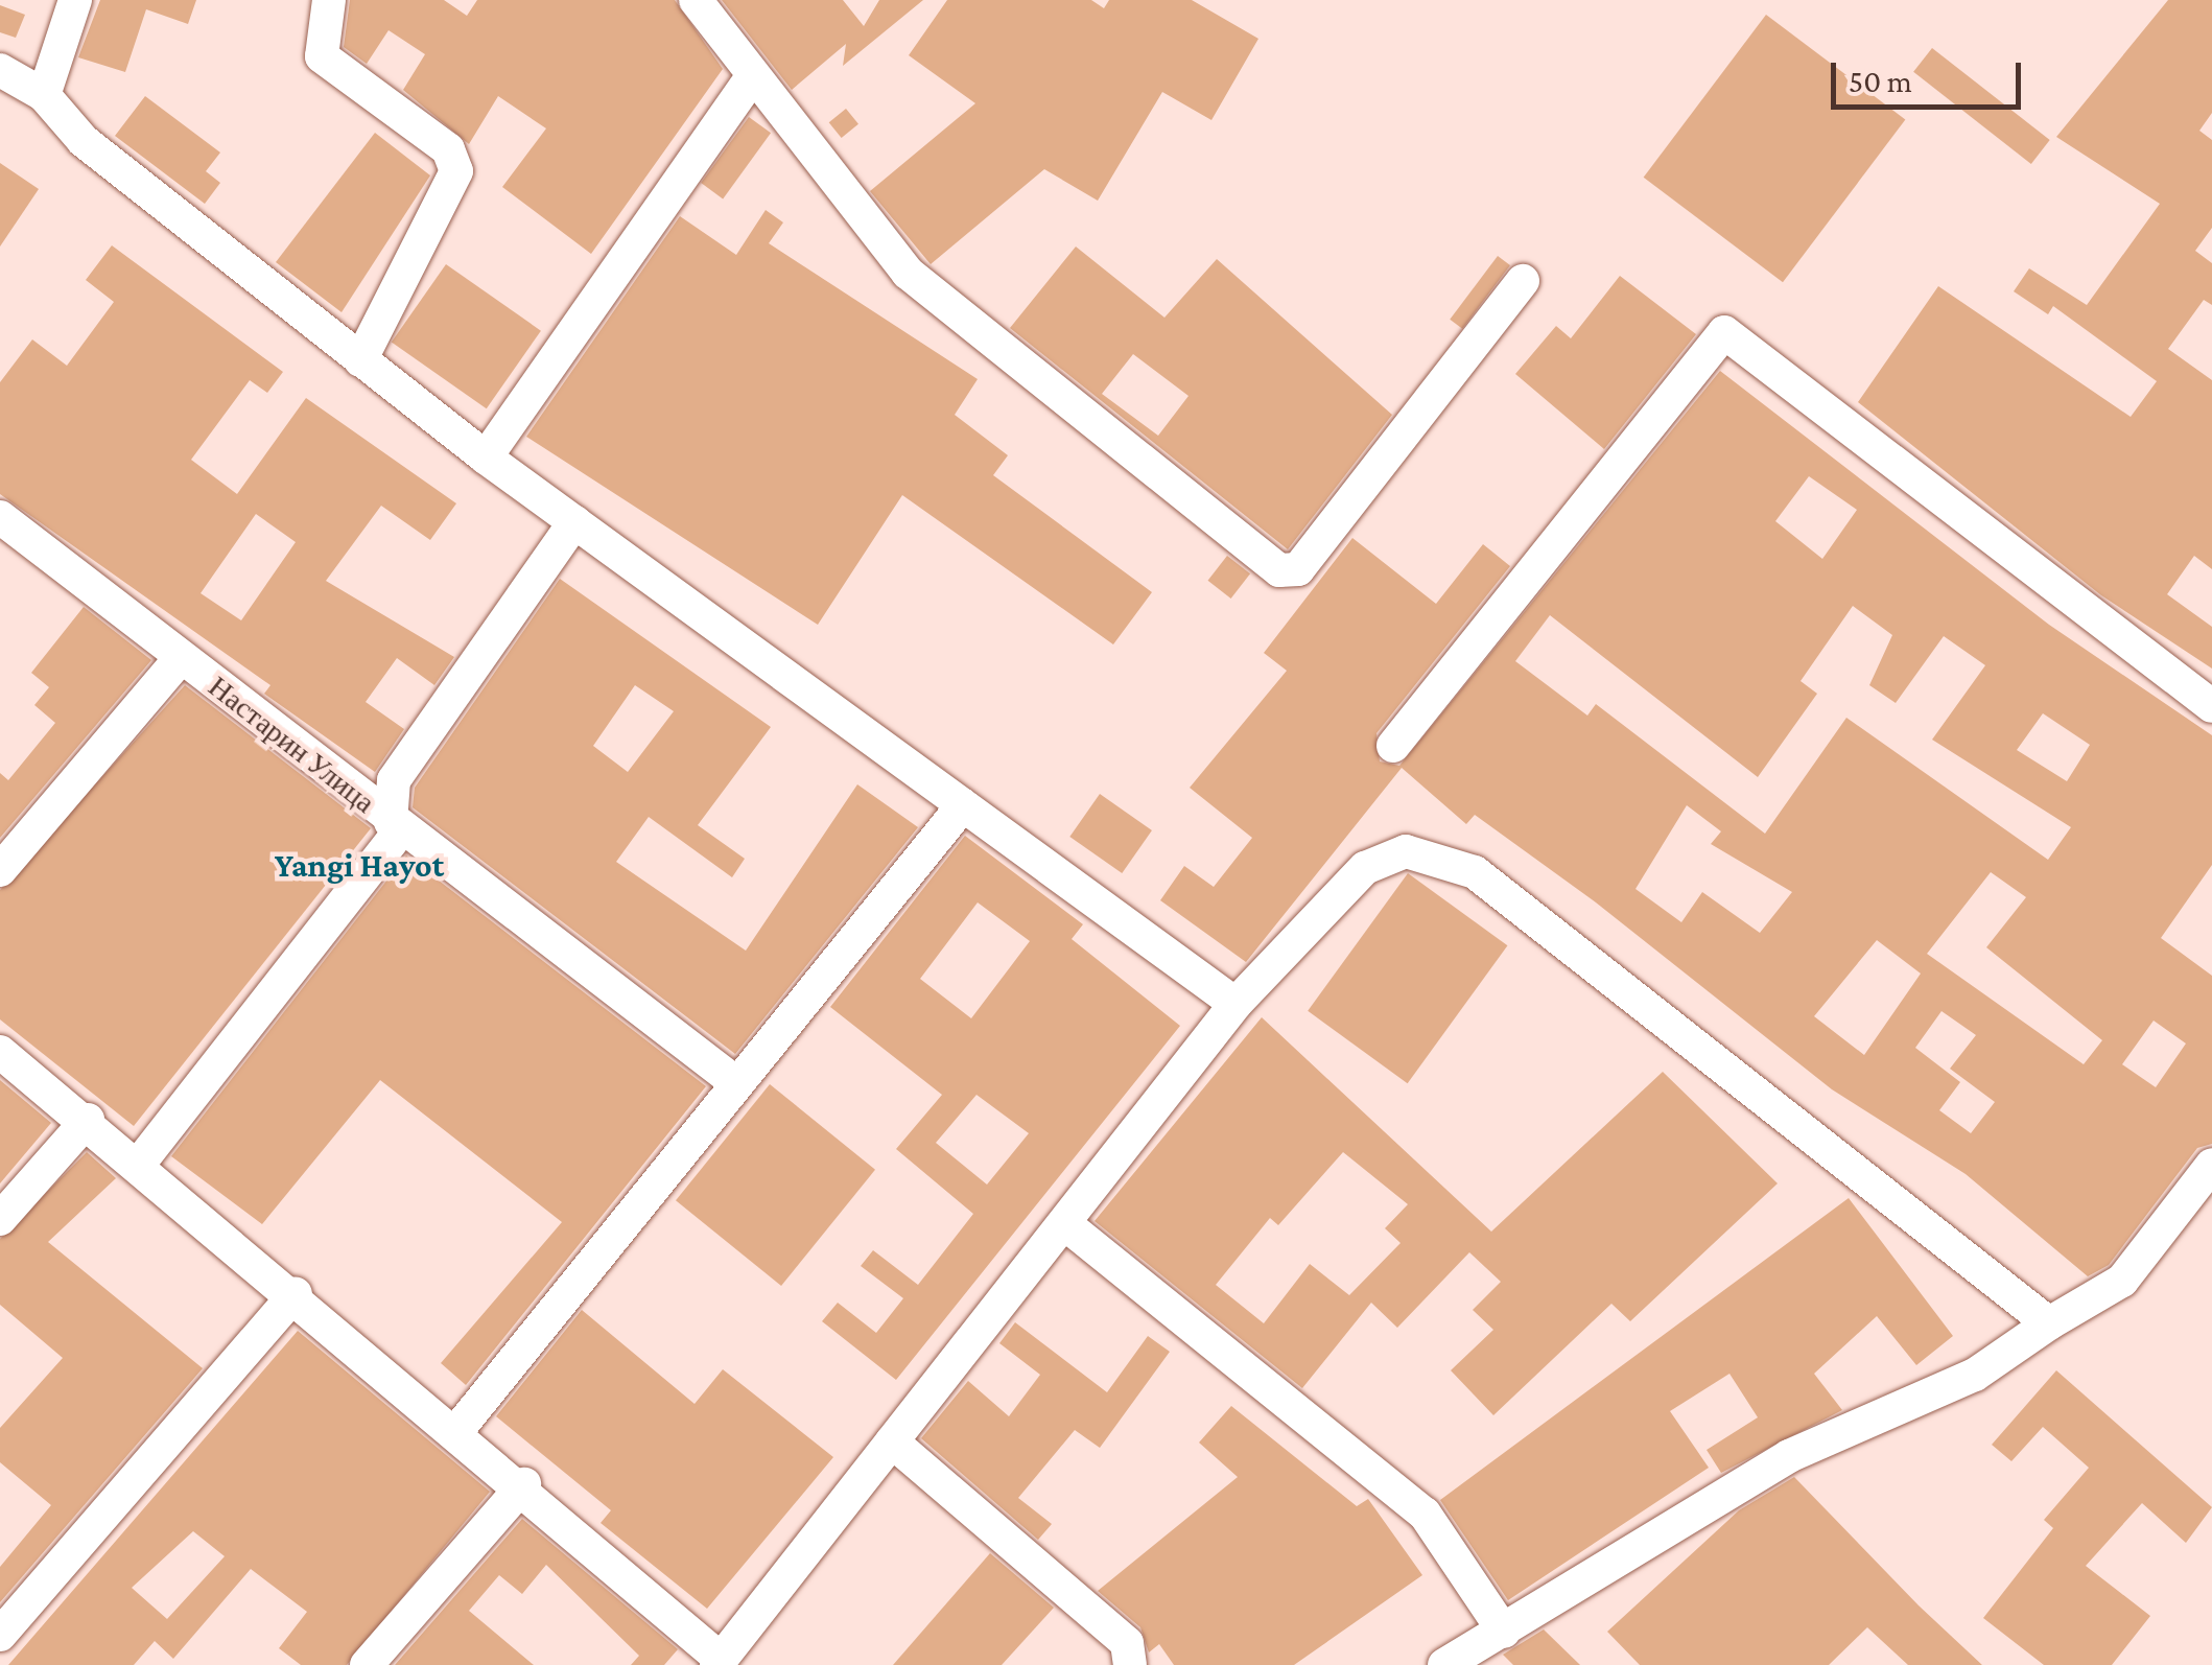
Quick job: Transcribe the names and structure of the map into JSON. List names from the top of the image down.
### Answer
{
  "streets": {
    "street": ["Настарин Улица"]
  },
  "districts": ["Yangi Hayot"],
  "scale_bar": "50 m"
}
